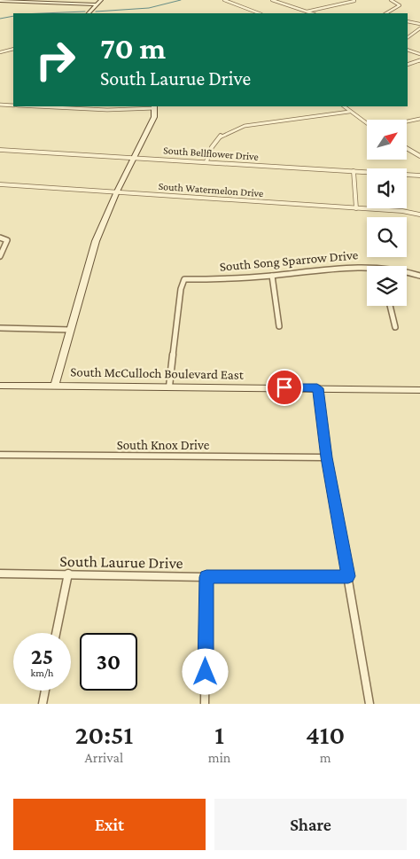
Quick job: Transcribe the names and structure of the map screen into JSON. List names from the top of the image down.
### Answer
{
  "streets": {
    "street": [
      "South Bellflower Drive",
      "South Watermelon Drive",
      "South Song Sparrow Drive",
      "South McCulloch Boulevard East",
      "South Knox Drive",
      "South Laurue Drive"
    ]
  },
  "crossings": [
    ["South Song Sparrow Drive", "South McCulloch Boulevard East"]
  ],
  "north": "top right",
  "page": {
    "turn": ["70 m", "South Laurue Drive"],
    "speed": "25 km/h",
    "limit": "30",
    "eta": [
      "20:51",
      "Arrival",
      "1",
      "min",
      "410",
      "m"
    ],
    "buttons": ["Exit", "Share"]
  }
}
